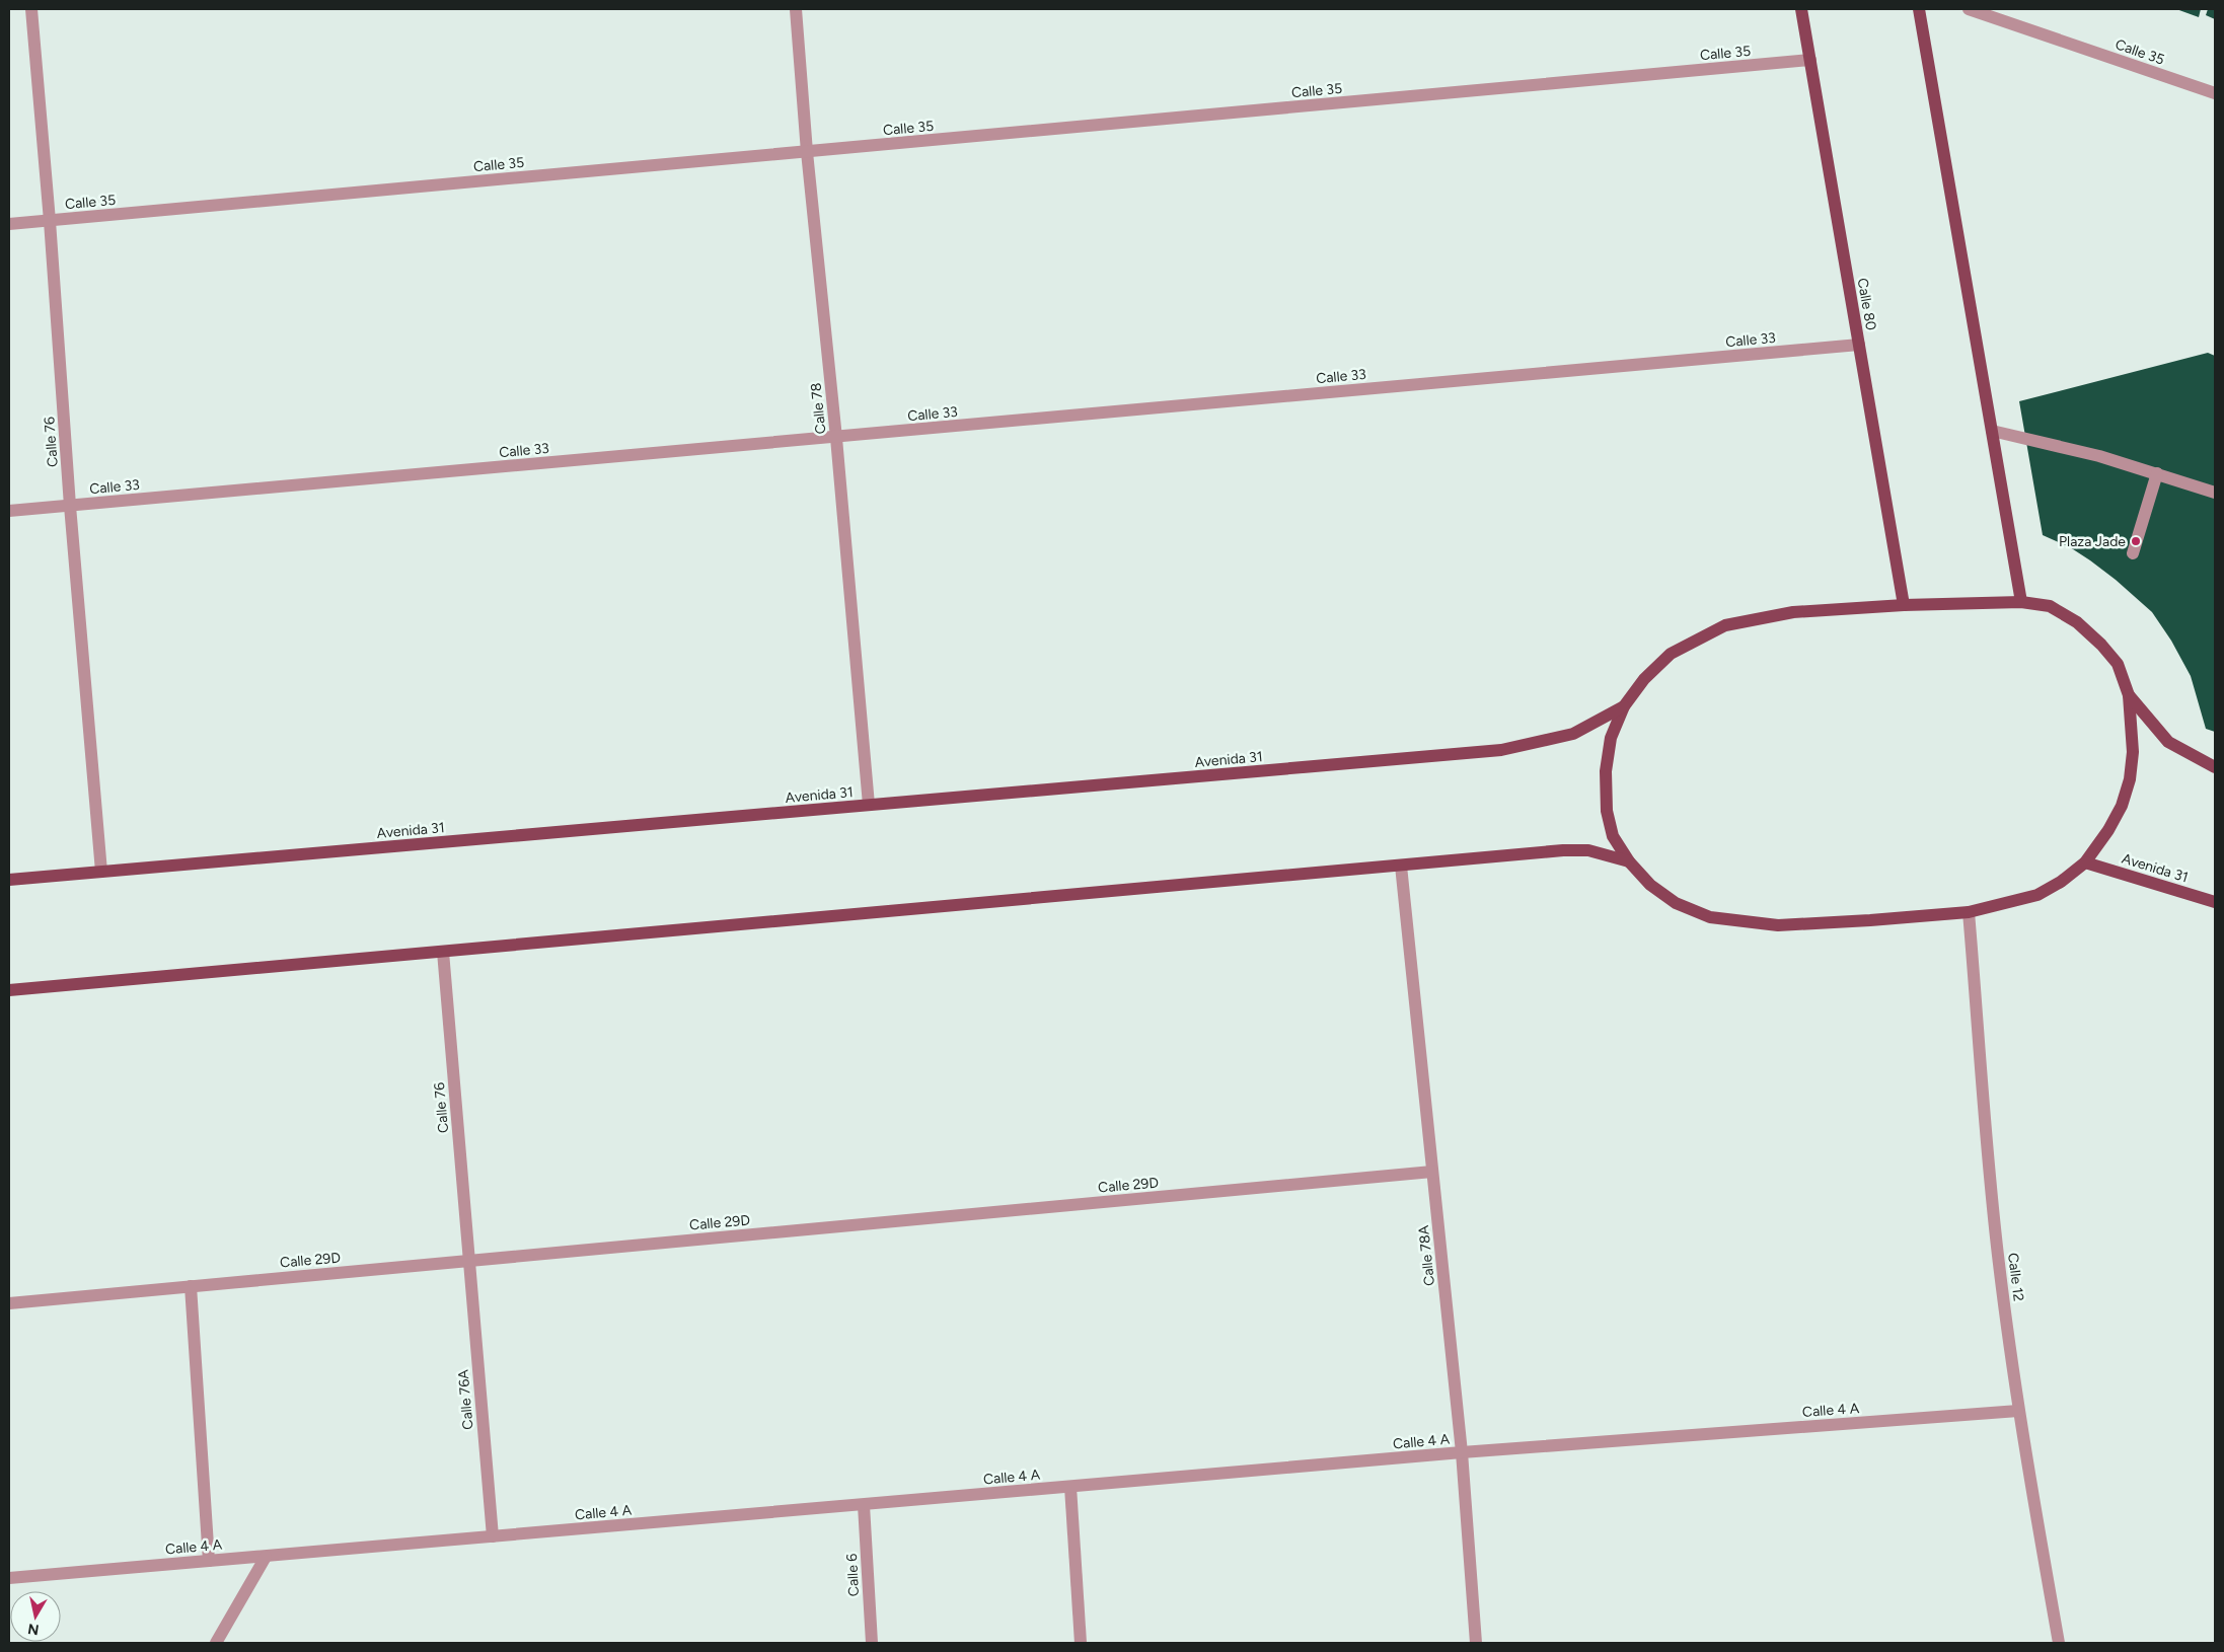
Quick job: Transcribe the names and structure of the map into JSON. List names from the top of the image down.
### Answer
{
  "streets": {
    "main road": ["Calle 80", "Avenida 31"],
    "street": [
      "Calle 35",
      "Calle 33",
      "Calle 78",
      "Calle 76",
      "Calle 29D",
      "Calle 78A",
      "Calle 12",
      "Calle 76A",
      "Calle 4 A",
      "Calle 6"
    ]
  },
  "crossings": [
    ["Calle 35", "Calle 80"],
    ["Calle 35", "Calle 78"],
    ["Calle 35", "Calle 76"],
    ["Calle 80", "Calle 33"],
    ["Calle 33", "Calle 78"],
    ["Calle 33", "Calle 76"],
    ["Calle 78", "Avenida 31"],
    ["Calle 76", "Avenida 31"],
    ["Calle 76", "Calle 29D"],
    ["Calle 76", "Calle 76A"],
    ["Calle 29D", "Calle 78A"],
    ["Calle 29D", "Calle 76A"],
    ["Calle 78A", "Calle 4 A"],
    ["Calle 12", "Calle 4 A"],
    ["Calle 76A", "Calle 4 A"],
    ["Calle 4 A", "Calle 6"]
  ],
  "places": ["Plaza Jade"],
  "north": "bottom"
}
